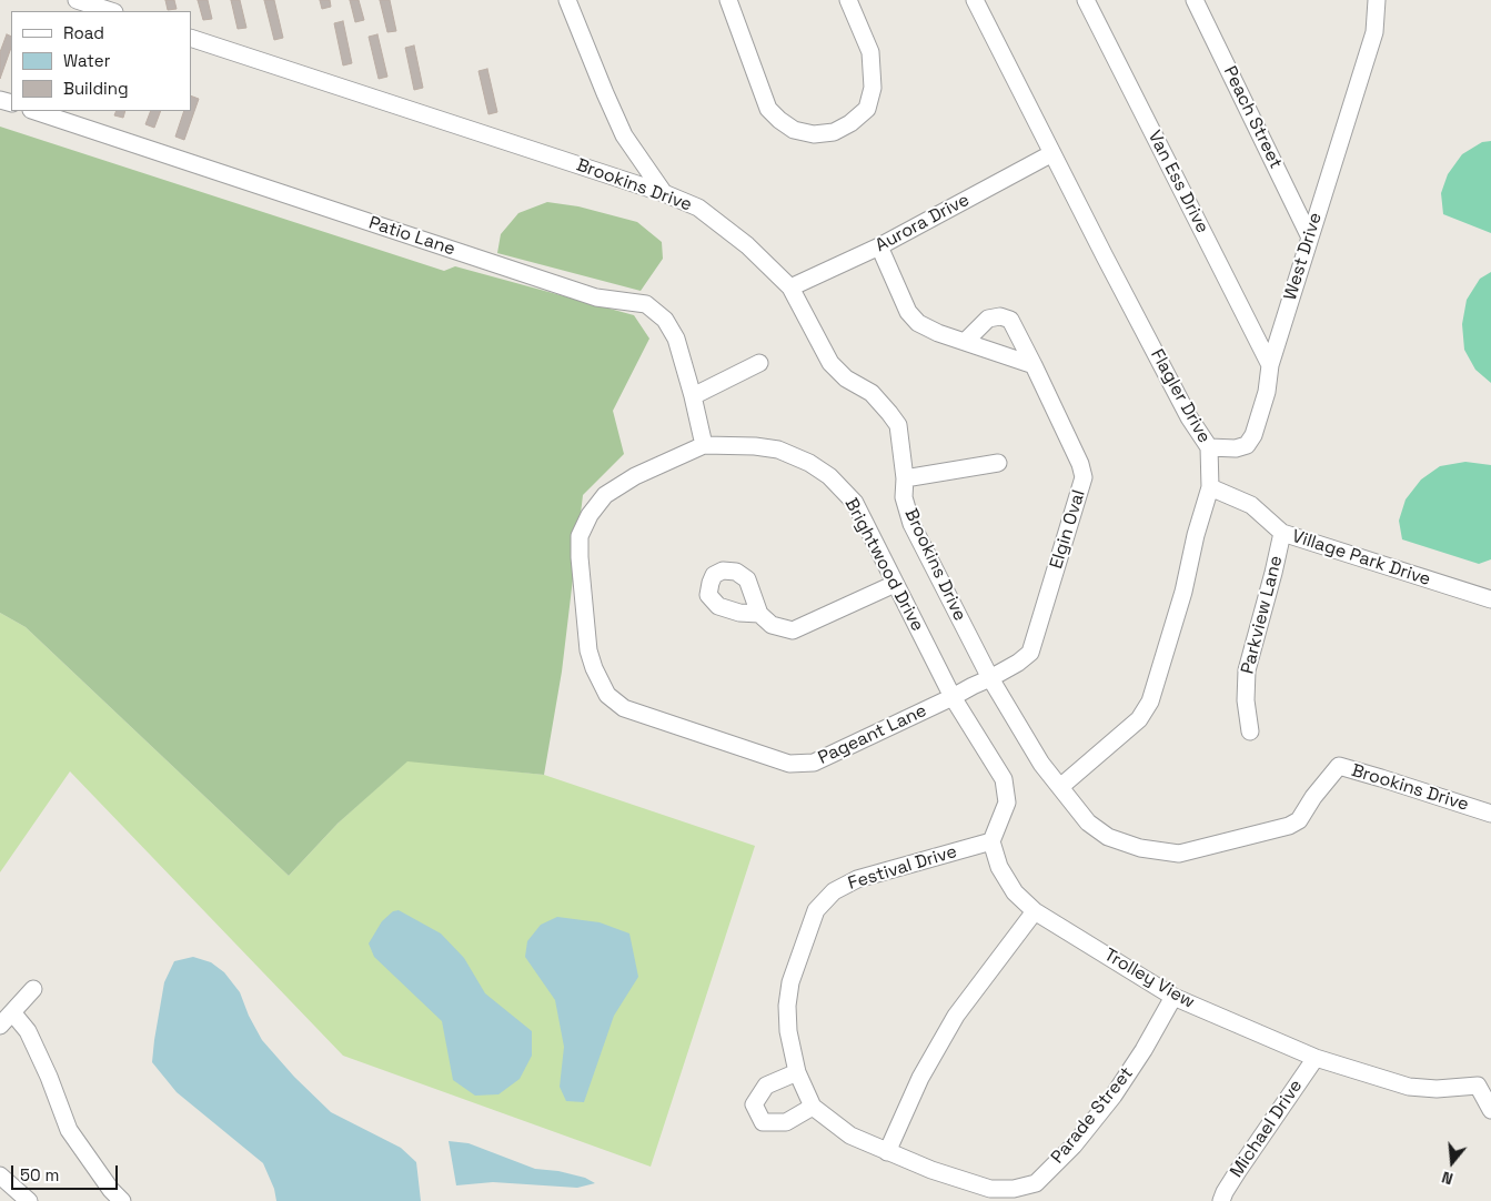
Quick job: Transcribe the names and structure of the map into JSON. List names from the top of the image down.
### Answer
{
  "streets": {
    "street": [
      "Peach Street",
      "Van Ess Drive",
      "Brookins Drive",
      "Aurora Drive",
      "Patio Lane",
      "West Drive",
      "Flagler Drive",
      "Elgin Oval",
      "Village Park Drive",
      "Brightwood Drive",
      "Parkview Lane",
      "Pageant Lane",
      "Festival Drive",
      "Trolley View",
      "Parade Street",
      "Michael Drive"
    ]
  },
  "crossings": [
    ["Peach Street", "West Drive"],
    ["Van Ess Drive", "West Drive"],
    ["Brookins Drive", "Aurora Drive"],
    ["Brookins Drive", "Flagler Drive"],
    ["Brookins Drive", "Elgin Oval"],
    ["Brookins Drive", "Pageant Lane"],
    ["Aurora Drive", "Flagler Drive"],
    ["Patio Lane", "Brightwood Drive"],
    ["West Drive", "Flagler Drive"],
    ["Flagler Drive", "Village Park Drive"],
    ["Elgin Oval", "Pageant Lane"],
    ["Village Park Drive", "Parkview Lane"],
    ["Brightwood Drive", "Pageant Lane"],
    ["Festival Drive", "Trolley View"],
    ["Festival Drive", "Parade Street"],
    ["Trolley View", "Parade Street"],
    ["Trolley View", "Michael Drive"]
  ],
  "legend": ["Road", "Water", "Building"],
  "scale_bar": "50 m",
  "north": "bottom"
}
